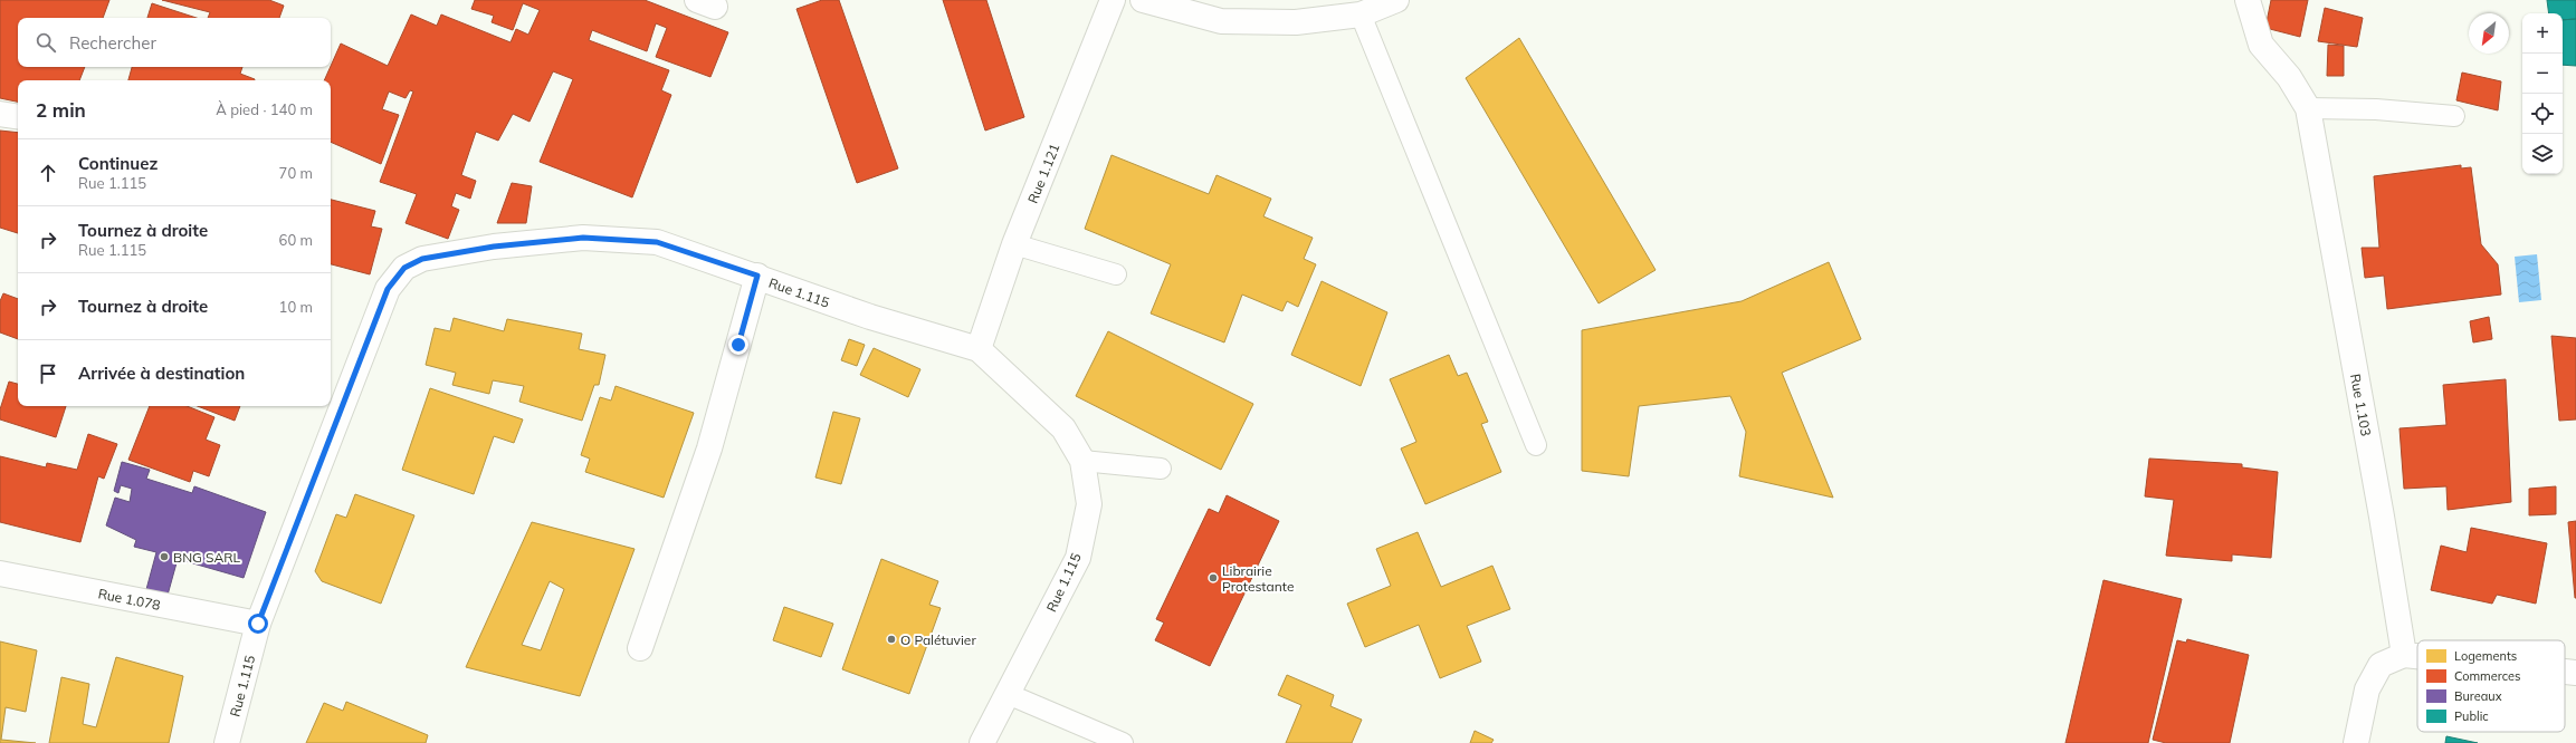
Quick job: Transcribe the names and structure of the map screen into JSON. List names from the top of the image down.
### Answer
{
  "streets": {
    "street": [
      "Rue 1.121",
      "Rue 1.115",
      "Rue 1.103",
      "Rue 1.078"
    ]
  },
  "crossings": [
    ["Rue 1.121", "Rue 1.115"],
    ["Rue 1.115", "Rue 1.078"]
  ],
  "places": ["BNG SARL", "Librairie Protestante", "O Palétuvier"],
  "legend": [
    "Logements",
    "Commerces",
    "Bureaux",
    "Public"
  ],
  "north": "bottom left",
  "page": {
    "map_buttons": ["+", "−"],
    "search": "Rechercher",
    "heading": ["2 min", "À pied · 140 m"],
    "list": [
      ["Continuez", "Rue 1.115", "70 m"],
      ["Tournez à droite", "Rue 1.115", "60 m"],
      ["Tournez à droite", "10 m"],
      "Arrivée à destination"
    ]
  }
}
